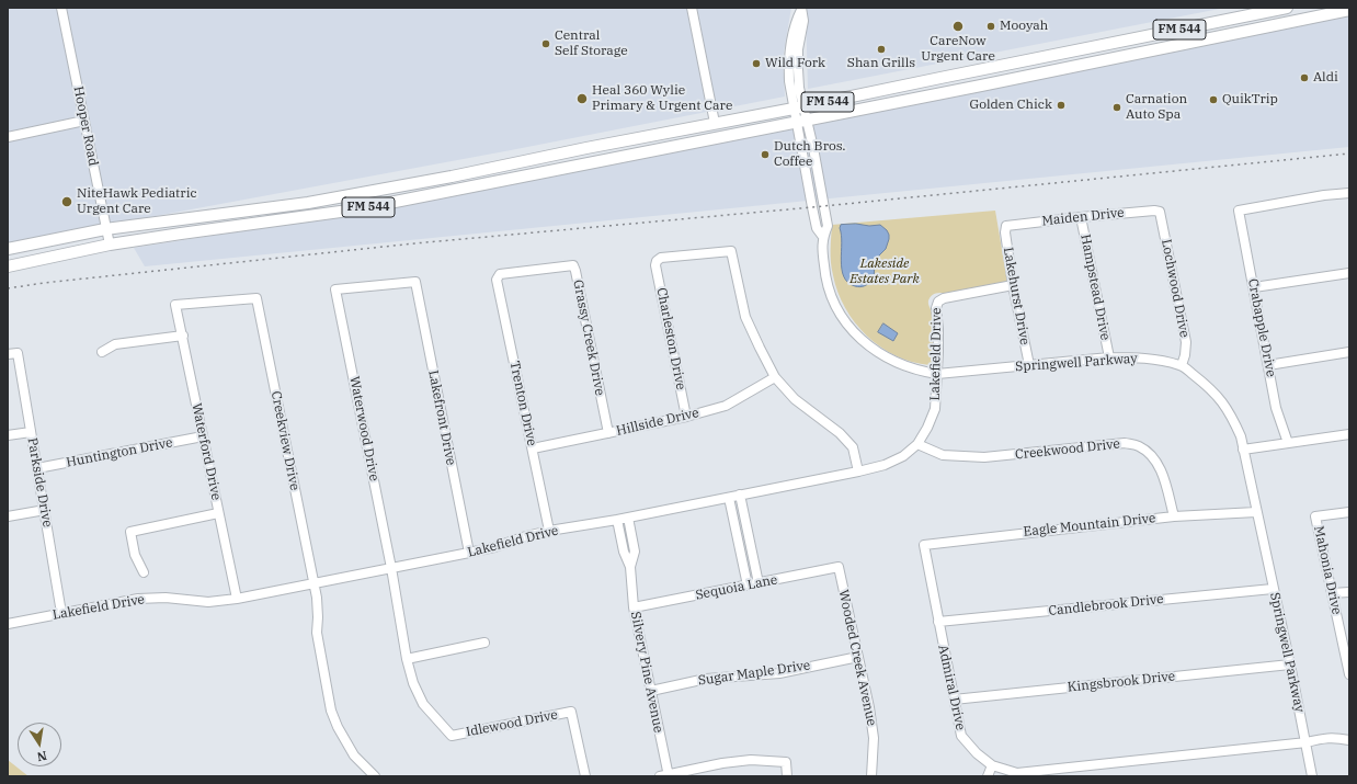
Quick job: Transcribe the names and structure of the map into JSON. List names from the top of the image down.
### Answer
{
  "streets": {
    "main road": ["FM 544"],
    "street": [
      "Hooper Road",
      "Maiden Drive",
      "Hampstead Drive",
      "Lochwood Drive",
      "Lakehurst Drive",
      "Crabapple Drive",
      "Grassy Creek Drive",
      "Charleston Drive",
      "Lakefield Drive",
      "Springwell Parkway",
      "Trenton Drive",
      "Lakefront Drive",
      "Hillside Drive",
      "Waterwood Drive",
      "Creekview Drive",
      "Creekwood Drive",
      "Waterford Drive",
      "Huntington Drive",
      "Parkside Drive",
      "Eagle Mountain Drive",
      "Mahonia Drive",
      "Sequoia Lane",
      "Candlebrook Drive",
      "Wooded Creek Avenue",
      "Silvery Pine Avenue",
      "Sugar Maple Drive",
      "Kingsbrook Drive",
      "Admiral Drive",
      "Idlewood Drive"
    ]
  },
  "crossings": [
    ["FM 544", "Hooper Road"],
    ["FM 544", "Springwell Parkway"],
    ["Maiden Drive", "Hampstead Drive"],
    ["Maiden Drive", "Lochwood Drive"],
    ["Maiden Drive", "Lakehurst Drive"],
    ["Hampstead Drive", "Springwell Parkway"],
    ["Lochwood Drive", "Springwell Parkway"],
    ["Lakehurst Drive", "Lakefield Drive"],
    ["Lakehurst Drive", "Springwell Parkway"],
    ["Grassy Creek Drive", "Trenton Drive"],
    ["Grassy Creek Drive", "Hillside Drive"],
    ["Charleston Drive", "Hillside Drive"],
    ["Lakefield Drive", "Springwell Parkway"],
    ["Lakefield Drive", "Trenton Drive"],
    ["Lakefield Drive", "Lakefront Drive"],
    ["Lakefield Drive", "Waterwood Drive"],
    ["Lakefield Drive", "Creekview Drive"],
    ["Lakefield Drive", "Creekwood Drive"],
    ["Lakefield Drive", "Waterford Drive"],
    ["Lakefield Drive", "Parkside Drive"],
    ["Lakefield Drive", "Silvery Pine Avenue"],
    ["Springwell Parkway", "Eagle Mountain Drive"],
    ["Springwell Parkway", "Candlebrook Drive"],
    ["Springwell Parkway", "Kingsbrook Drive"],
    ["Springwell Parkway", "Admiral Drive"],
    ["Trenton Drive", "Hillside Drive"],
    ["Lakefront Drive", "Waterwood Drive"],
    ["Waterwood Drive", "Idlewood Drive"],
    ["Creekview Drive", "Waterford Drive"],
    ["Creekwood Drive", "Eagle Mountain Drive"],
    ["Waterford Drive", "Huntington Drive"],
    ["Huntington Drive", "Parkside Drive"],
    ["Eagle Mountain Drive", "Admiral Drive"],
    ["Sequoia Lane", "Wooded Creek Avenue"],
    ["Sequoia Lane", "Silvery Pine Avenue"],
    ["Candlebrook Drive", "Admiral Drive"],
    ["Wooded Creek Avenue", "Sugar Maple Drive"],
    ["Silvery Pine Avenue", "Sugar Maple Drive"],
    ["Kingsbrook Drive", "Admiral Drive"]
  ],
  "parks": ["Lakeside Estates Park"],
  "places": [
    "CareNow Urgent Care",
    "Mooyah",
    "Central Self Storage",
    "Shan Grills",
    "Wild Fork",
    "Aldi",
    "Heal 360 Wylie Primary & Urgent Care",
    "QuikTrip",
    "Golden Chick",
    "Carnation Auto Spa",
    "Dutch Bros. Coffee",
    "NiteHawk Pediatric Urgent Care"
  ],
  "north": "bottom"
}
